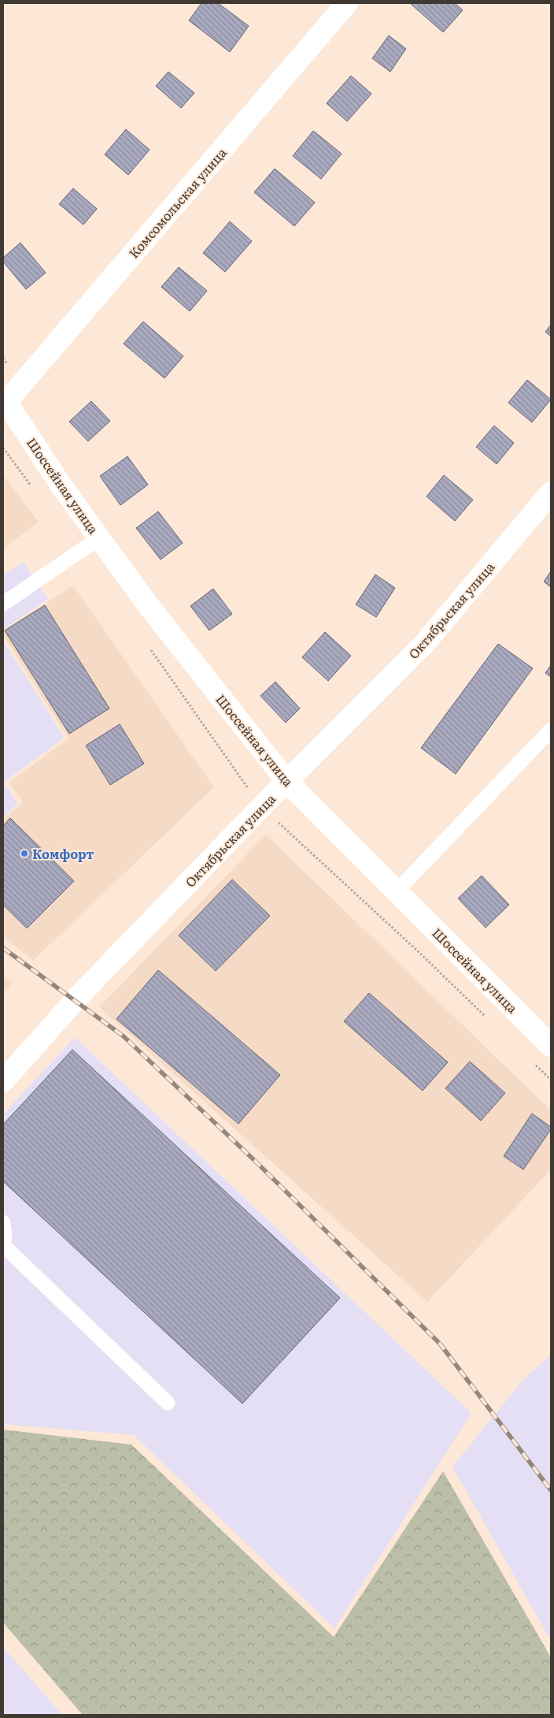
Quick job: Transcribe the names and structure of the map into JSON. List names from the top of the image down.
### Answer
{
  "streets": {
    "street": ["Комсомольская улица", "Шоссейная улица", "Октябрьская улица"]
  },
  "crossings": [
    ["Комсомольская улица", "Шоссейная улица"],
    ["Шоссейная улица", "Октябрьская улица"]
  ],
  "places": ["Комфорт"]
}
